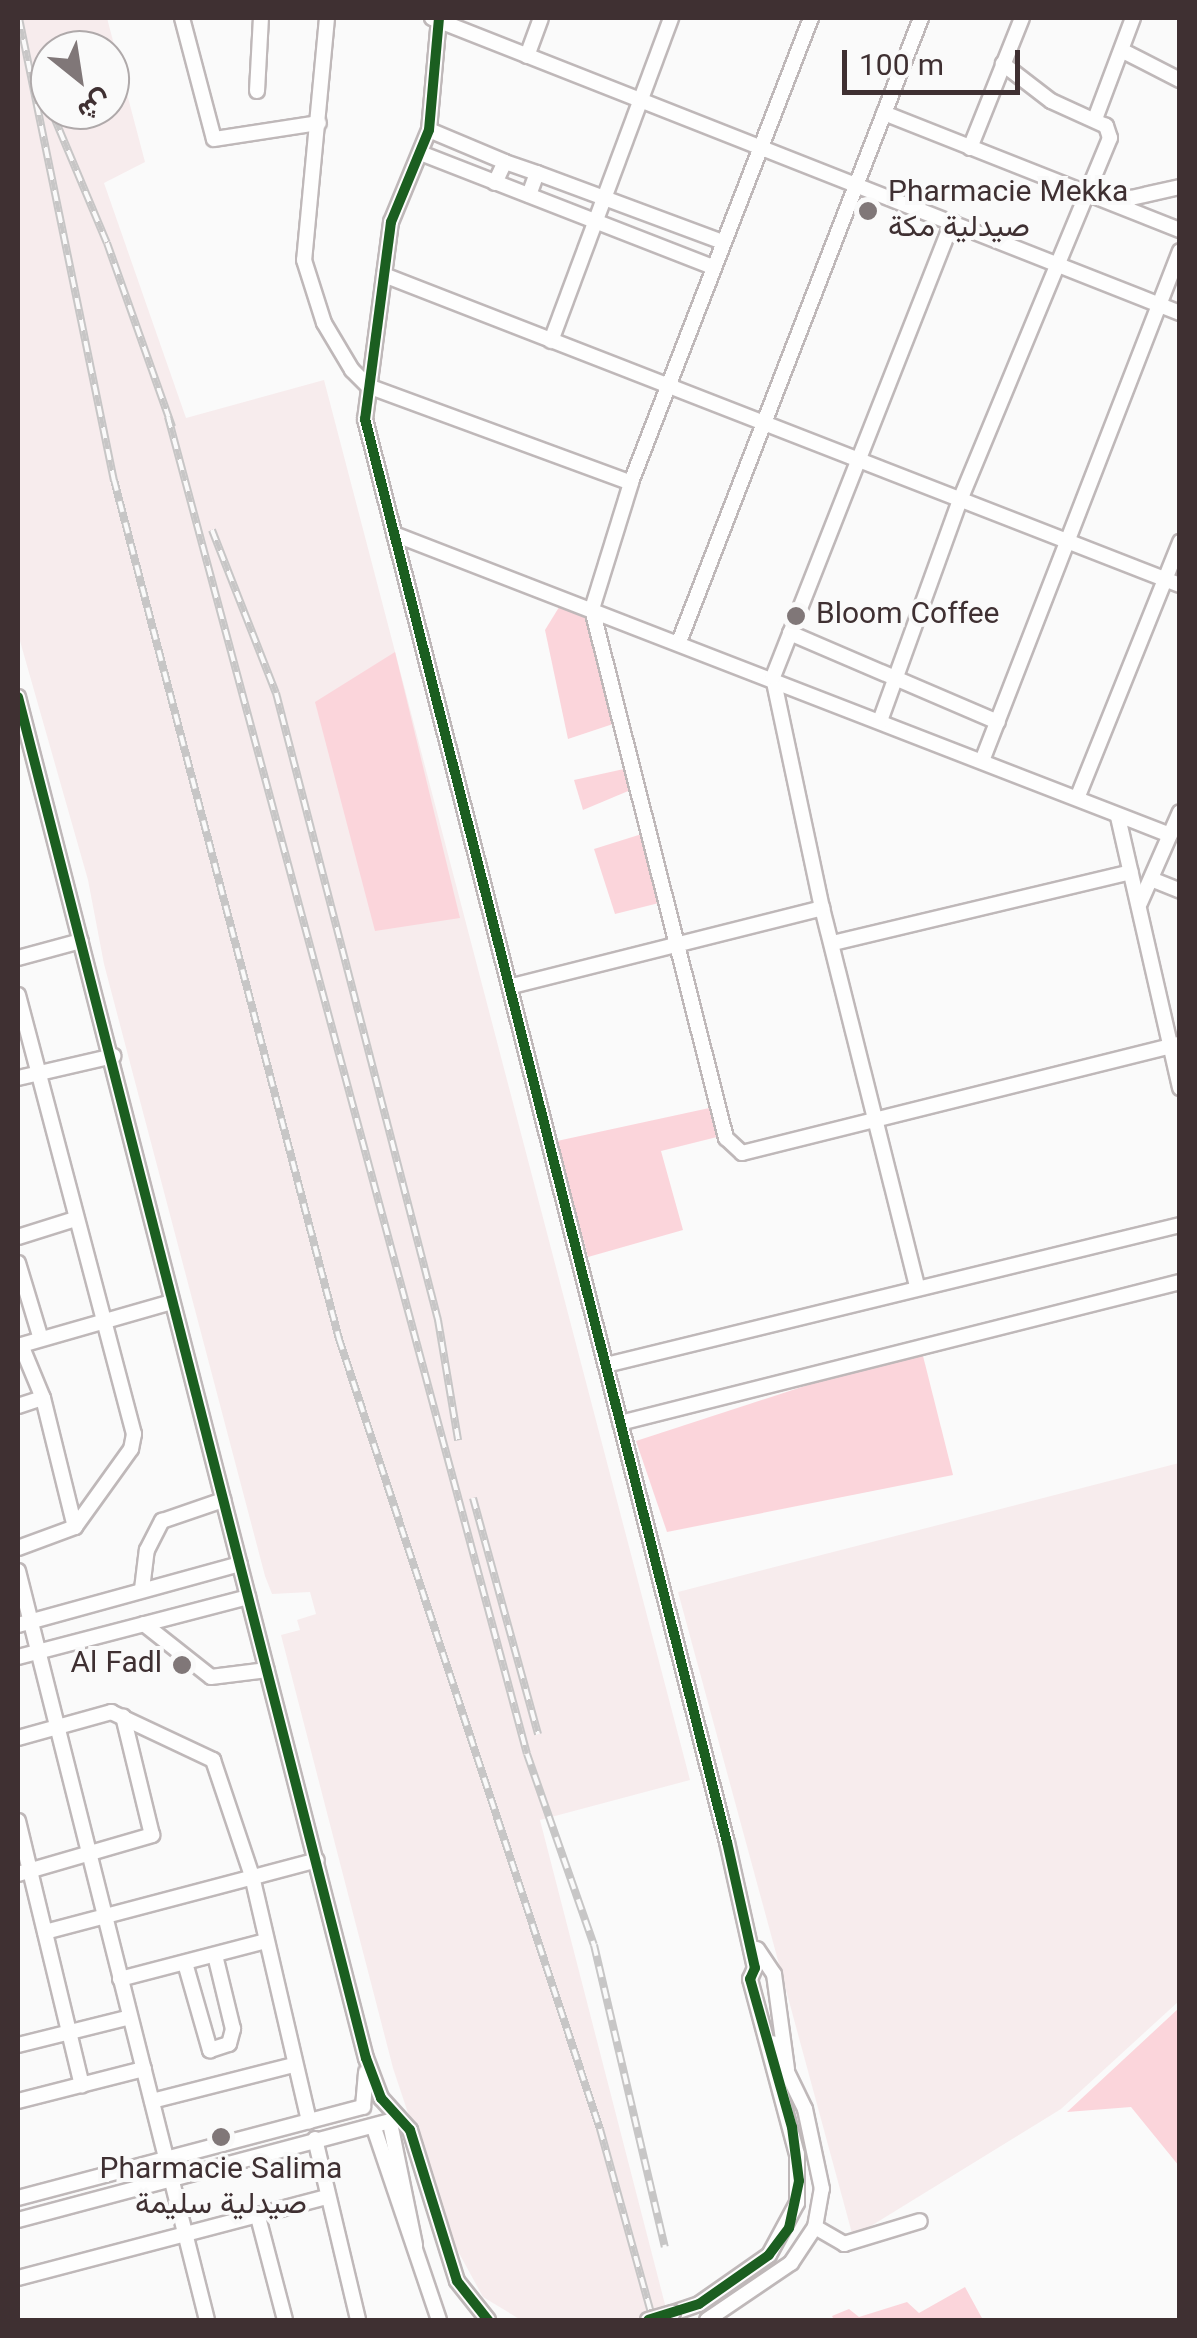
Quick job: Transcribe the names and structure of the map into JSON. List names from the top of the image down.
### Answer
{
  "places": [
    "Pharmacie Mekka صيدلية مكة",
    "Bloom Coffee",
    "Al Fadl",
    "Pharmacie Salima صيدلية سليمة"
  ],
  "scale_bar": "100 m",
  "north": "bottom right"
}
